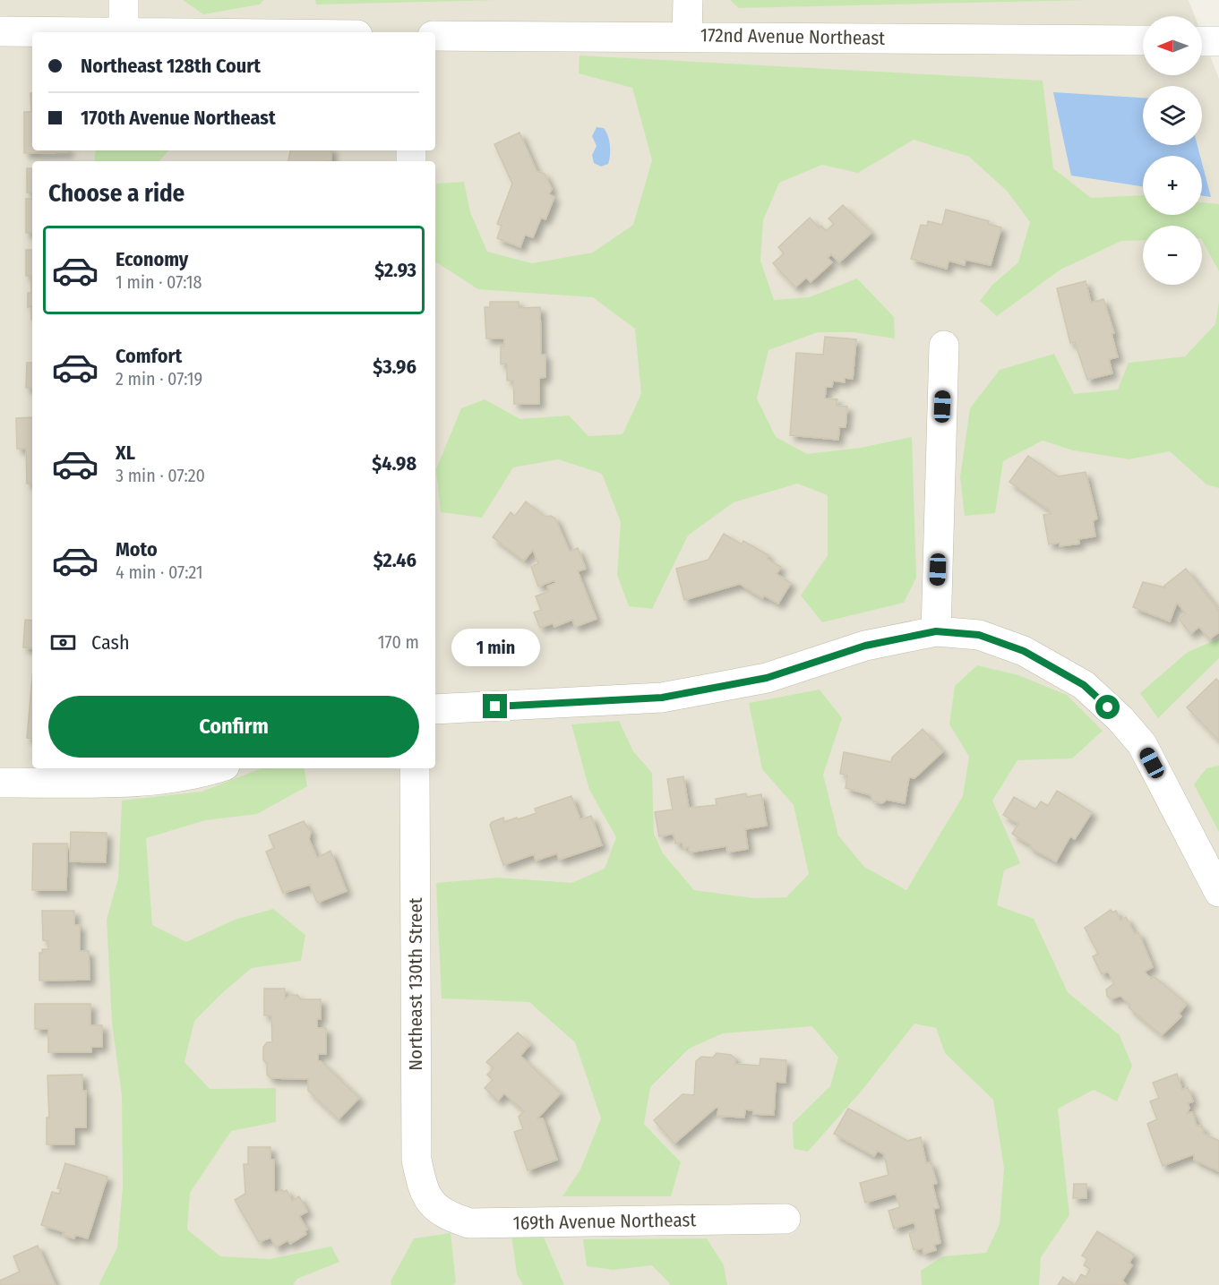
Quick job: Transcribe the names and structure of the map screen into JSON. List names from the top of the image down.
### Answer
{
  "streets": {
    "street": ["172nd Avenue Northeast", "Northeast 130th Street", "169th Avenue Northeast"]
  },
  "crossings": [
    ["Northeast 130th Street", "169th Avenue Northeast"]
  ],
  "north": "left",
  "page": {
    "map_buttons": ["+", "−"],
    "banner": ["Northeast 128th Court", "170th Avenue Northeast"],
    "heading": "Choose a ride",
    "list": [
      {
        "name": "Economy",
        "note": "1 min · 07:18",
        "value": "$2.93"
      },
      {
        "name": "Comfort",
        "note": "2 min · 07:19",
        "value": "$3.96"
      },
      {
        "name": "XL",
        "note": "3 min · 07:20",
        "value": "$4.98"
      },
      {
        "name": "Moto",
        "note": "4 min · 07:21",
        "value": "$2.46"
      }
    ],
    "pay": ["Cash", "170 m"],
    "bubble": "1 min",
    "buttons": "Confirm"
  }
}
